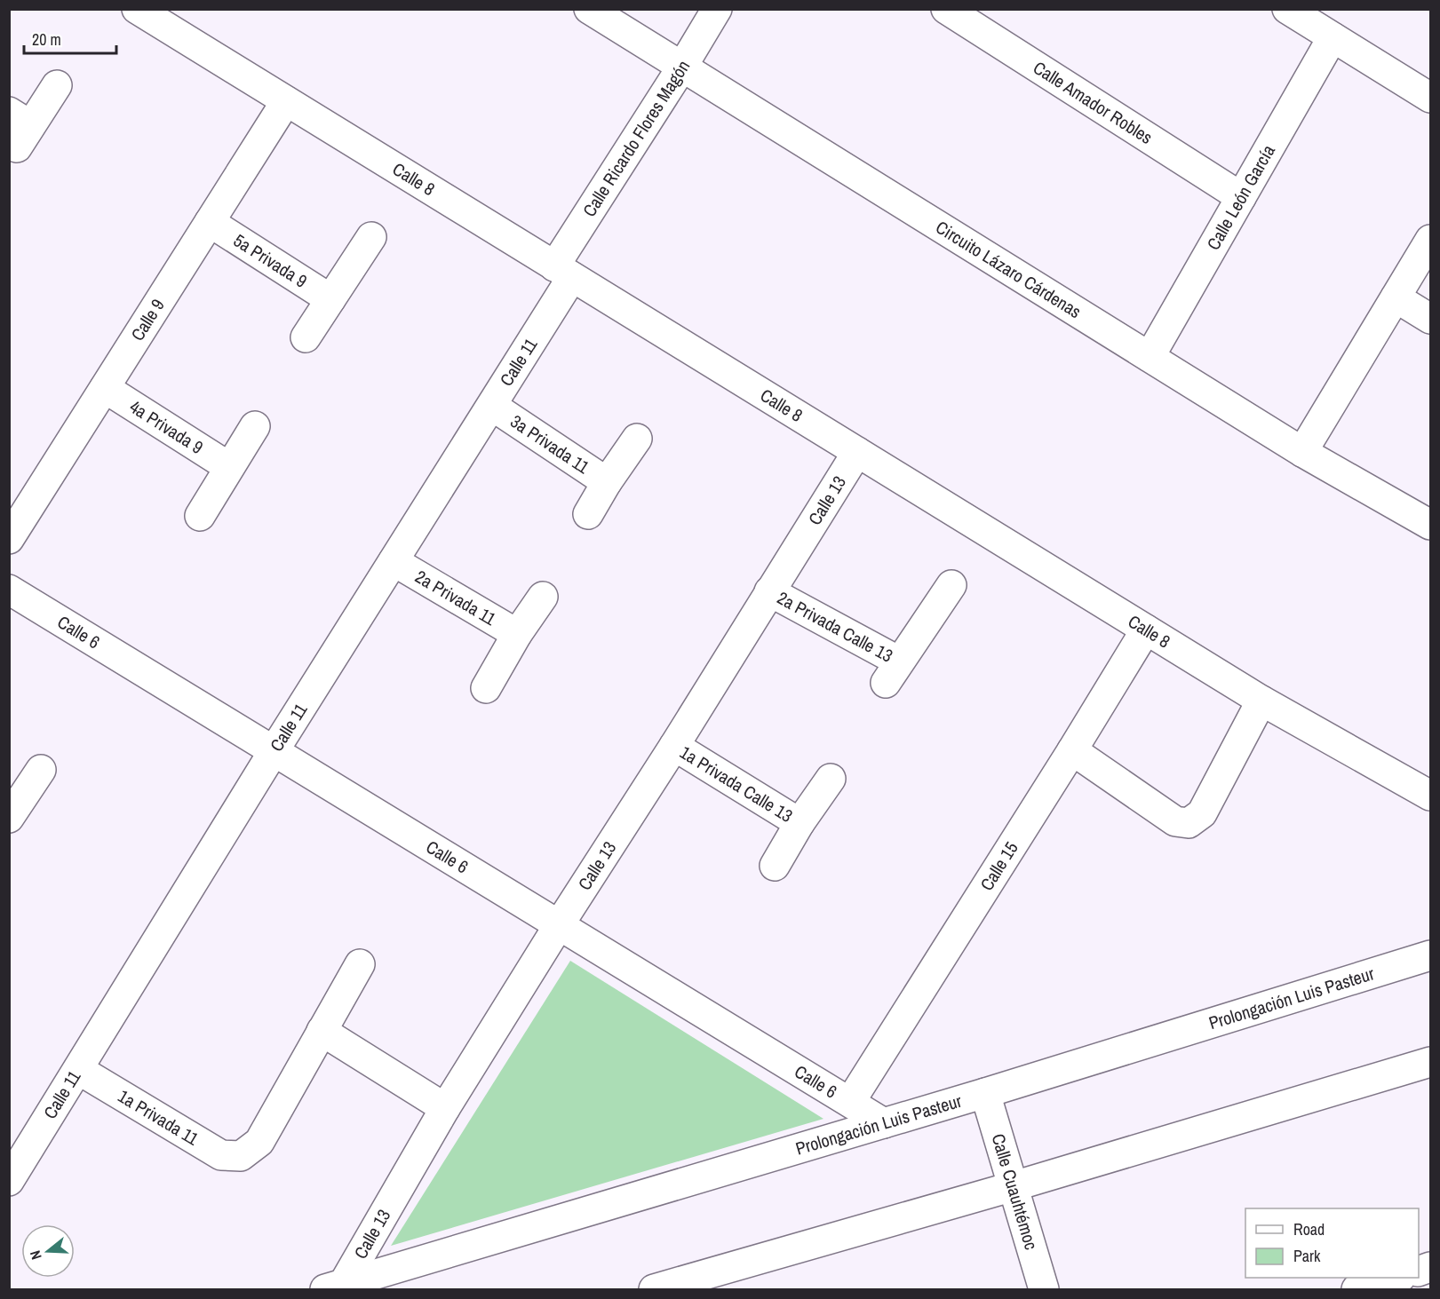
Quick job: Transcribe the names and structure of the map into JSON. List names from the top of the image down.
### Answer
{
  "streets": {
    "street": [
      "Calle Amador Robles",
      "Calle Ricardo Flores Magón",
      "Calle 8",
      "Calle León García",
      "5a Privada 9",
      "Circuito Lázaro Cárdenas",
      "Calle 9",
      "Calle 11",
      "4a Privada 9",
      "3a Privada 11",
      "Calle 13",
      "2a Privada 11",
      "2a Privada Calle 13",
      "Calle 6",
      "1a Privada Calle 13",
      "Calle 15",
      "Prolongación Luis Pasteur",
      "1a Privada 11",
      "Calle Cuauhtémoc"
    ]
  },
  "crossings": [
    ["Calle Amador Robles", "Calle León García"],
    ["Calle Ricardo Flores Magón", "Calle 8"],
    ["Calle Ricardo Flores Magón", "Circuito Lázaro Cárdenas"],
    ["Calle Ricardo Flores Magón", "Calle 11"],
    ["Calle 8", "Calle 9"],
    ["Calle 8", "Calle 11"],
    ["Calle 8", "Calle 13"],
    ["Calle 8", "Calle 15"],
    ["Calle León García", "Circuito Lázaro Cárdenas"],
    ["5a Privada 9", "Calle 9"],
    ["Calle 9", "4a Privada 9"],
    ["Calle 11", "3a Privada 11"],
    ["Calle 11", "2a Privada 11"],
    ["Calle 11", "Calle 6"],
    ["Calle 11", "1a Privada 11"],
    ["Calle 13", "2a Privada Calle 13"],
    ["Calle 13", "Calle 6"],
    ["Calle 13", "1a Privada Calle 13"],
    ["Calle 13", "Prolongación Luis Pasteur"],
    ["Calle 6", "Calle 15"],
    ["Calle 6", "Prolongación Luis Pasteur"],
    ["Prolongación Luis Pasteur", "Calle Cuauhtémoc"]
  ],
  "legend": ["Road", "Park"],
  "scale_bar": "20 m",
  "north": "left"
}
